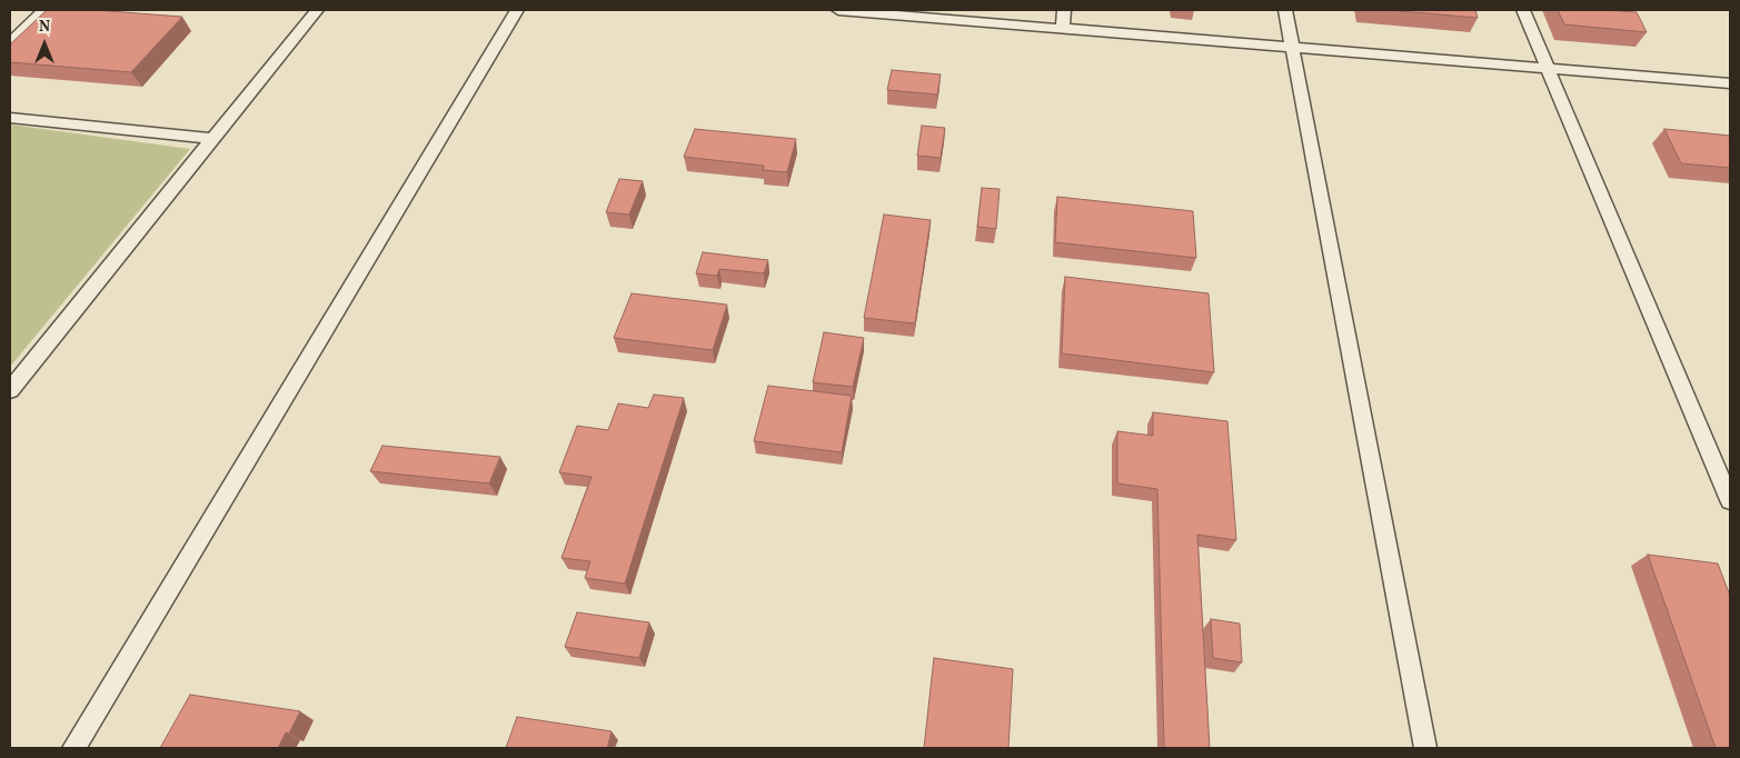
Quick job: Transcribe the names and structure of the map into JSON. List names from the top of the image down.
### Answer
{
  "north": "top"
}
